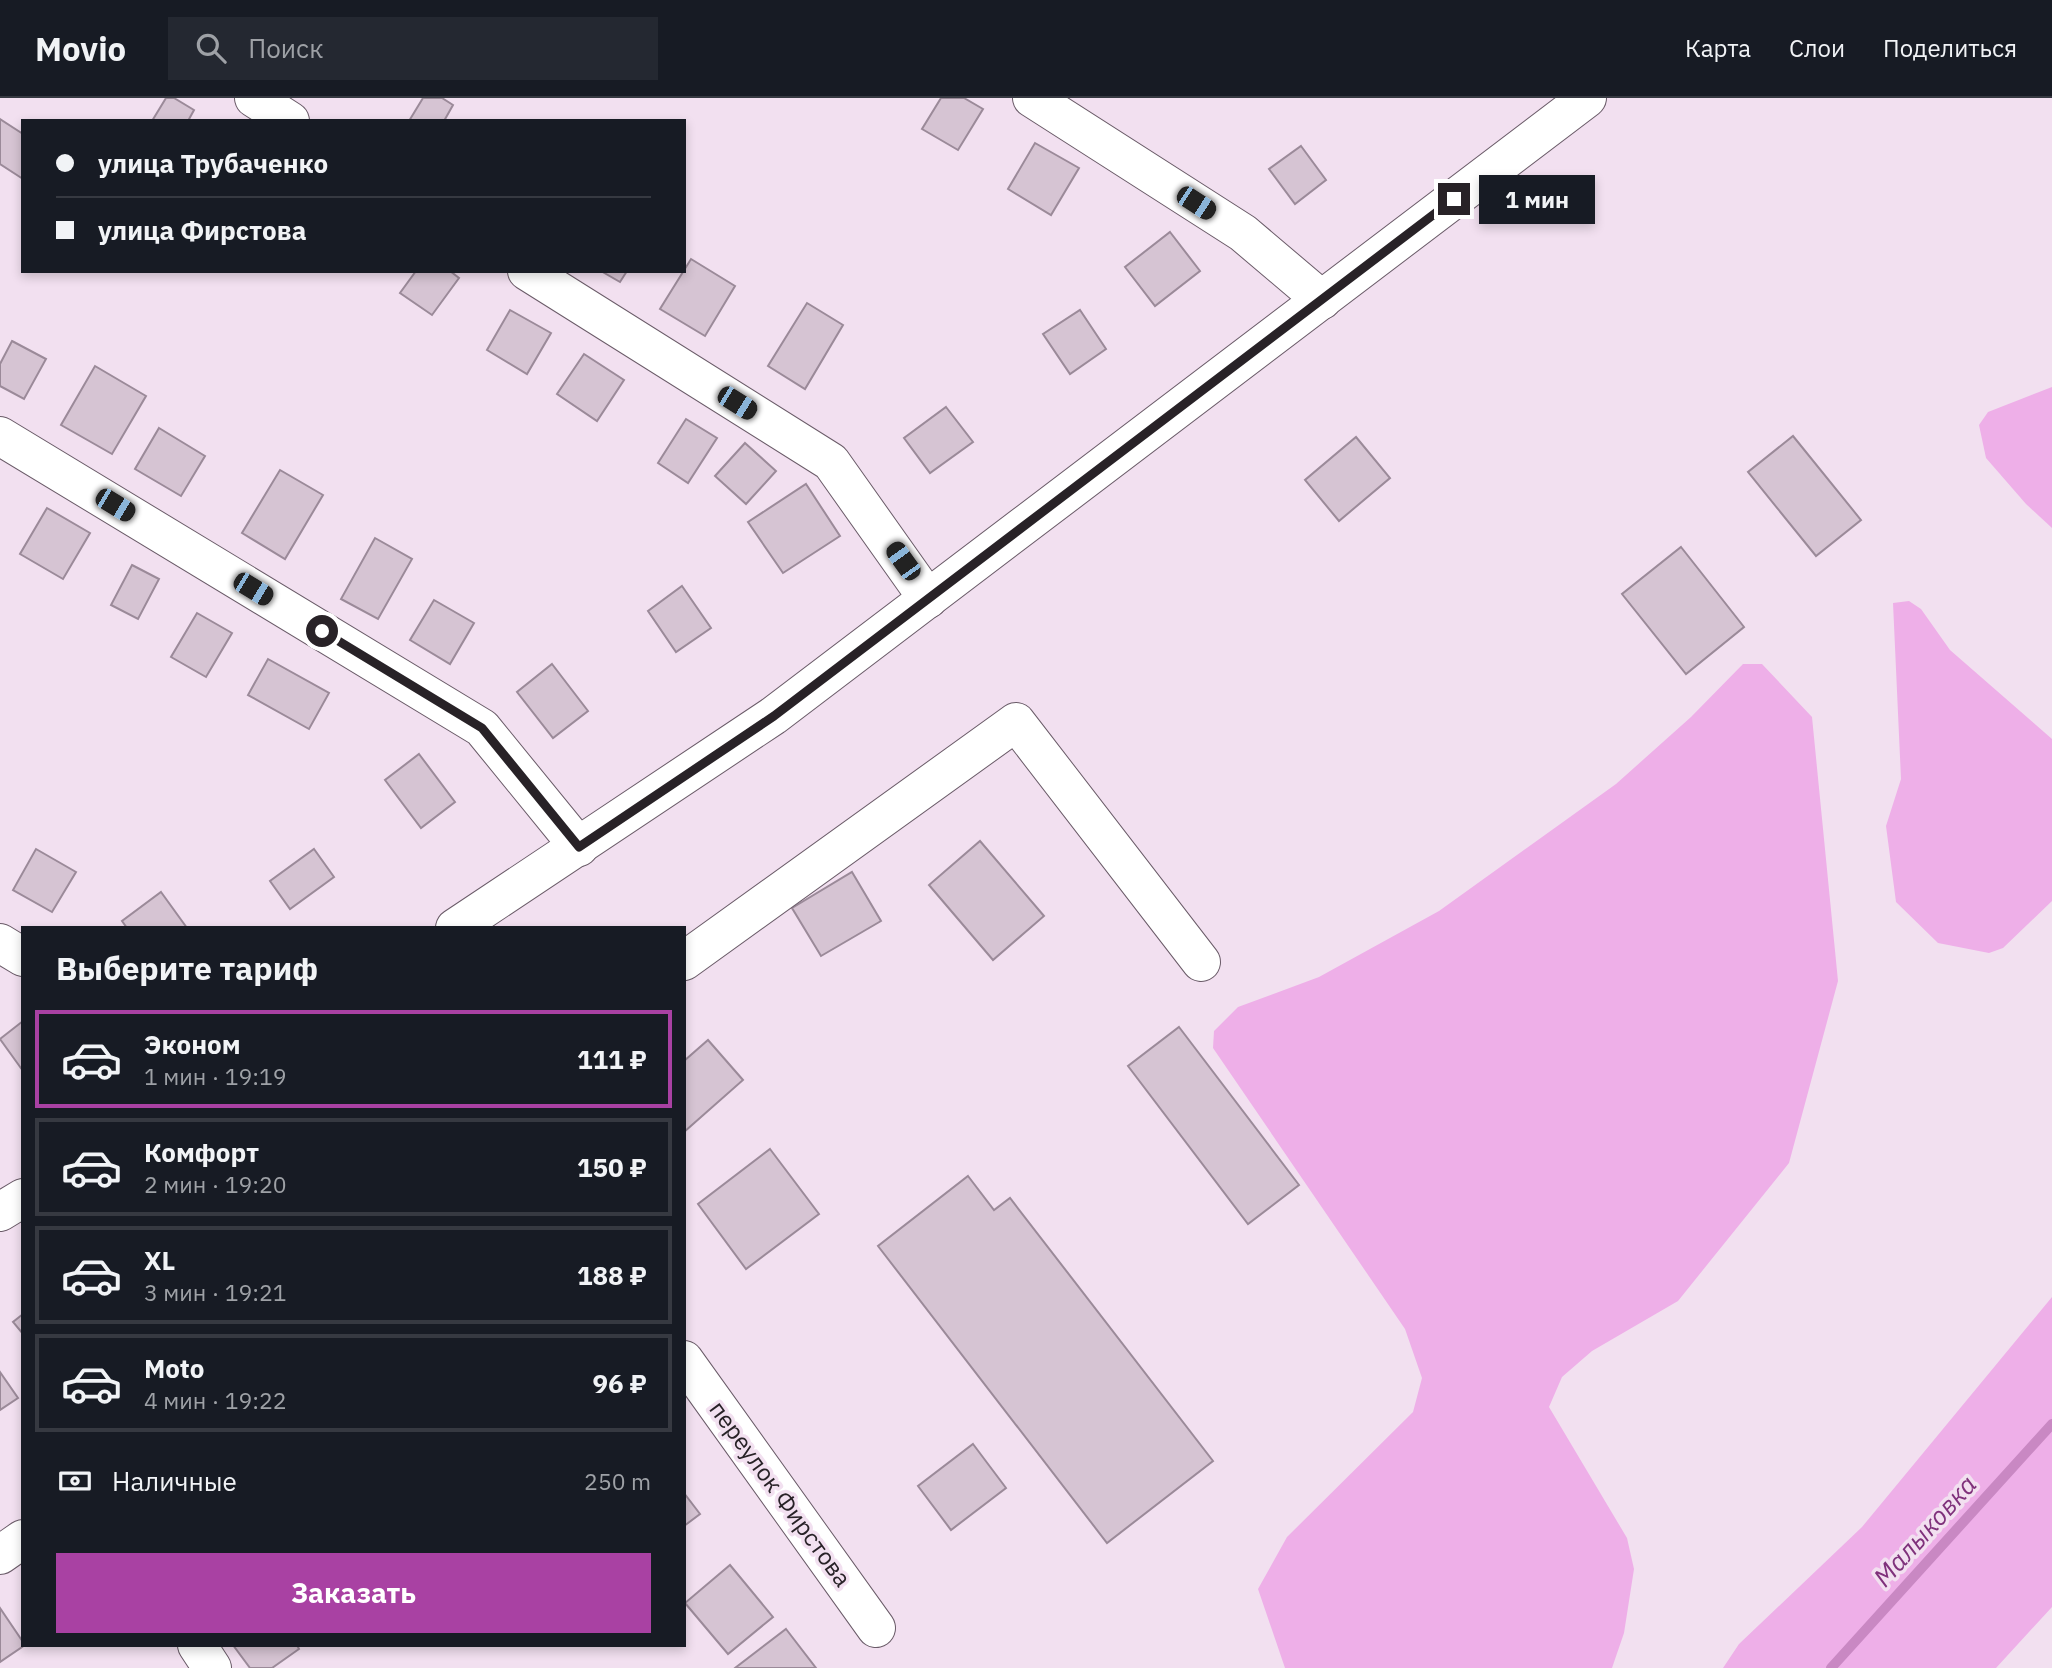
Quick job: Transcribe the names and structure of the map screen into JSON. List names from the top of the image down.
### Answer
{
  "streets": {
    "street": ["переулок Фирстова"]
  },
  "water": ["Малыковка"],
  "page": {
    "header": "Movio",
    "search": "Поиск",
    "nav": ["Карта", "Слои", "Поделиться"],
    "banner": ["улица Трубаченко", "улица Фирстова"],
    "bubble": "1 мин",
    "heading": "Выберите тариф",
    "list": [
      {
        "name": "Эконом",
        "note": "1 мин · 19:19",
        "value": "111 ₽"
      },
      {
        "name": "Комфорт",
        "note": "2 мин · 19:20",
        "value": "150 ₽"
      },
      {
        "name": "XL",
        "note": "3 мин · 19:21",
        "value": "188 ₽"
      },
      {
        "name": "Moto",
        "note": "4 мин · 19:22",
        "value": "96 ₽"
      }
    ],
    "pay": ["Наличные", "250 m"],
    "buttons": "Заказать"
  }
}
